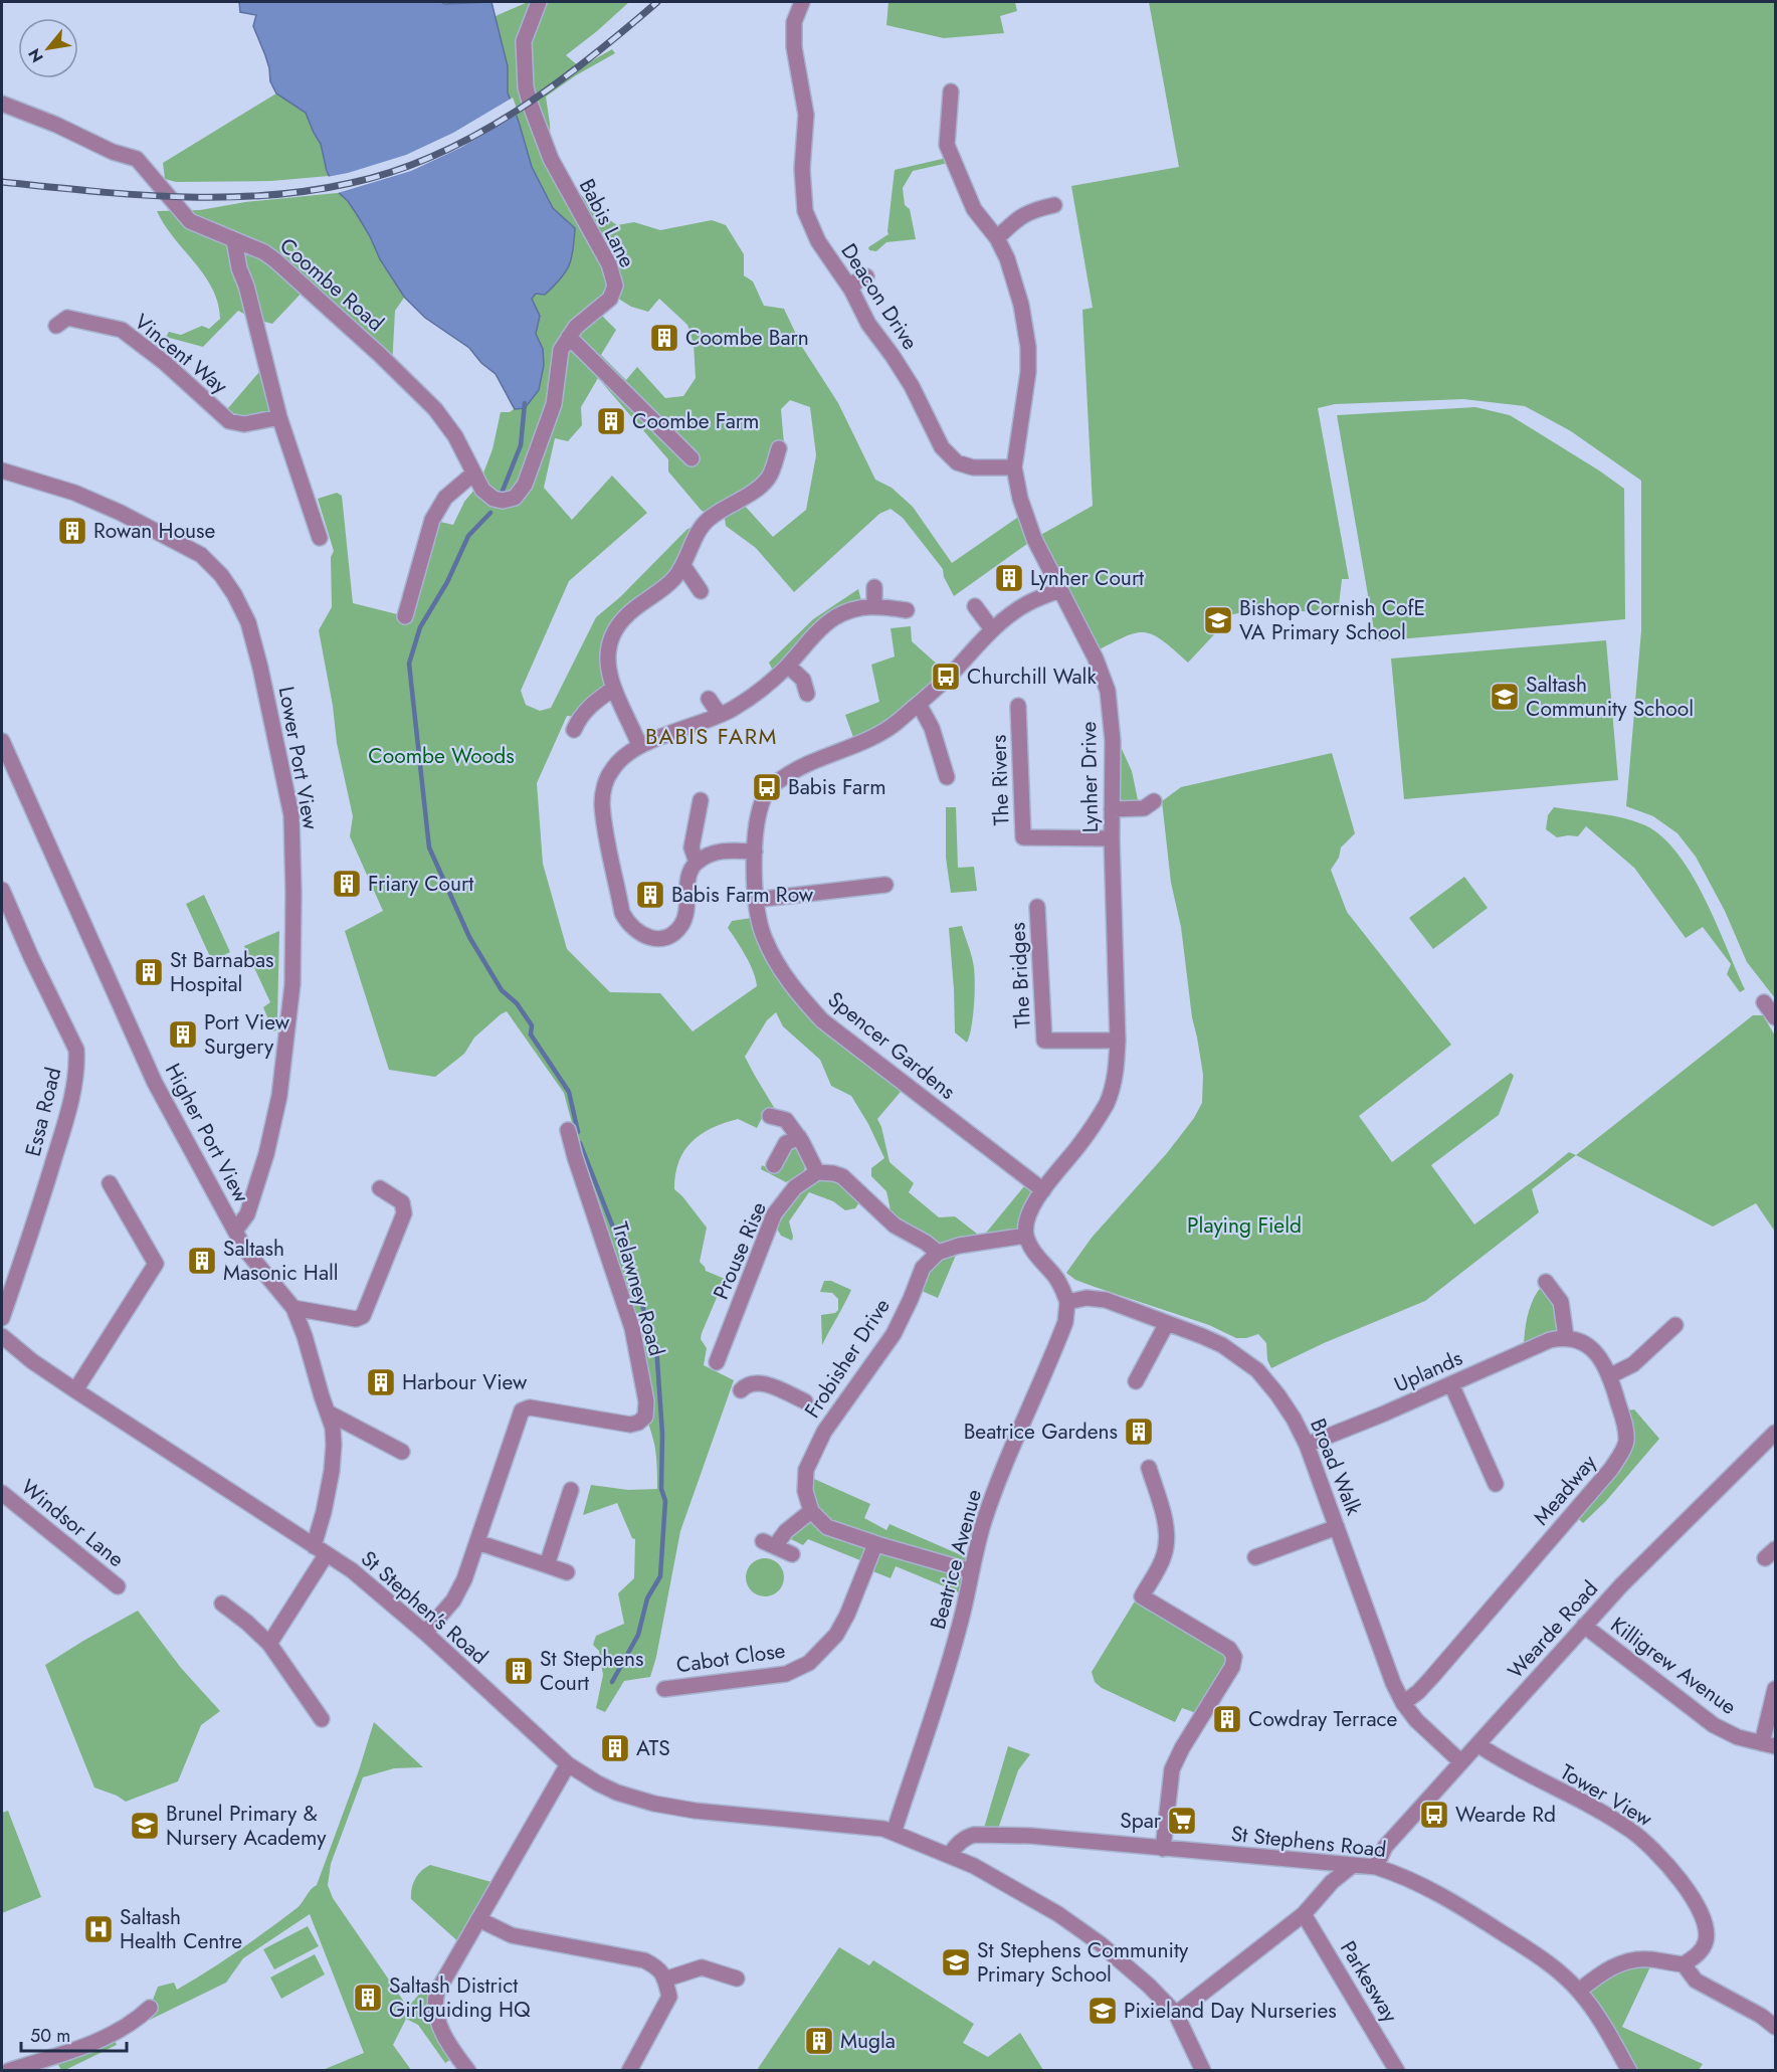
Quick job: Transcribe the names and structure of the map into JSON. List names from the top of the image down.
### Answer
{
  "streets": {
    "street": [
      "Babis Lane",
      "Coombe Road",
      "Deacon Drive",
      "Vincent Way",
      "Lower Port View",
      "Lynher Drive",
      "The Rivers",
      "The Bridges",
      "Spencer Gardens",
      "Essa Road",
      "Higher Port View",
      "Prouse Rise",
      "Trelawney Road",
      "Frobisher Drive",
      "Uplands",
      "Broad Walk",
      "Meadway",
      "Windsor Lane",
      "Beatrice Avenue",
      "St Stephen's Road",
      "Wearde Road",
      "Cabot Close",
      "Killigrew Avenue",
      "Tower View",
      "St Stephens Road",
      "Parkesway"
    ]
  },
  "crossings": [
    ["Babis Lane", "Coombe Road"],
    ["Deacon Drive", "Lynher Drive"],
    ["Lower Port View", "Higher Port View"],
    ["Lynher Drive", "The Rivers"],
    ["Lynher Drive", "The Bridges"],
    ["Lynher Drive", "Spencer Gardens"],
    ["Higher Port View", "St Stephen's Road"],
    ["Trelawney Road", "St Stephen's Road"],
    ["Uplands", "Broad Walk"],
    ["Uplands", "Meadway"],
    ["Broad Walk", "Meadway"],
    ["Broad Walk", "Beatrice Avenue"],
    ["Broad Walk", "Wearde Road"],
    ["Beatrice Avenue", "St Stephen's Road"],
    ["St Stephen's Road", "St Stephens Road"],
    ["Wearde Road", "Killigrew Avenue"],
    ["Wearde Road", "Tower View"],
    ["Wearde Road", "St Stephens Road"]
  ],
  "districts": ["BABIS FARM"],
  "parks": ["Coombe Woods", "Playing Field"],
  "places": {
    "building": [
      "Coombe Barn",
      "Coombe Farm",
      "Rowan House",
      "Lynher Court",
      "Friary Court",
      "Babis Farm Row",
      "St Barnabas Hospital",
      "Port View Surgery",
      "Saltash Masonic Hall",
      "Harbour View",
      "Beatrice Gardens",
      "St Stephens Court",
      "Cowdray Terrace",
      "ATS",
      "Saltash District Girlguiding HQ",
      "Mugla"
    ],
    "school or university": [
      "Bishop Cornish CofE VA Primary School",
      "Saltash Community School",
      "Brunel Primary & Nursery Academy",
      "St Stephens Community Primary School",
      "Pixieland Day Nurseries"
    ],
    "bus stop": ["Churchill Walk", "Babis Farm", "Wearde Rd"],
    "supermarket": ["Spar"],
    "hospital": ["Saltash Health Centre"]
  },
  "scale_bar": "50 m",
  "north": "bottom left"
}
